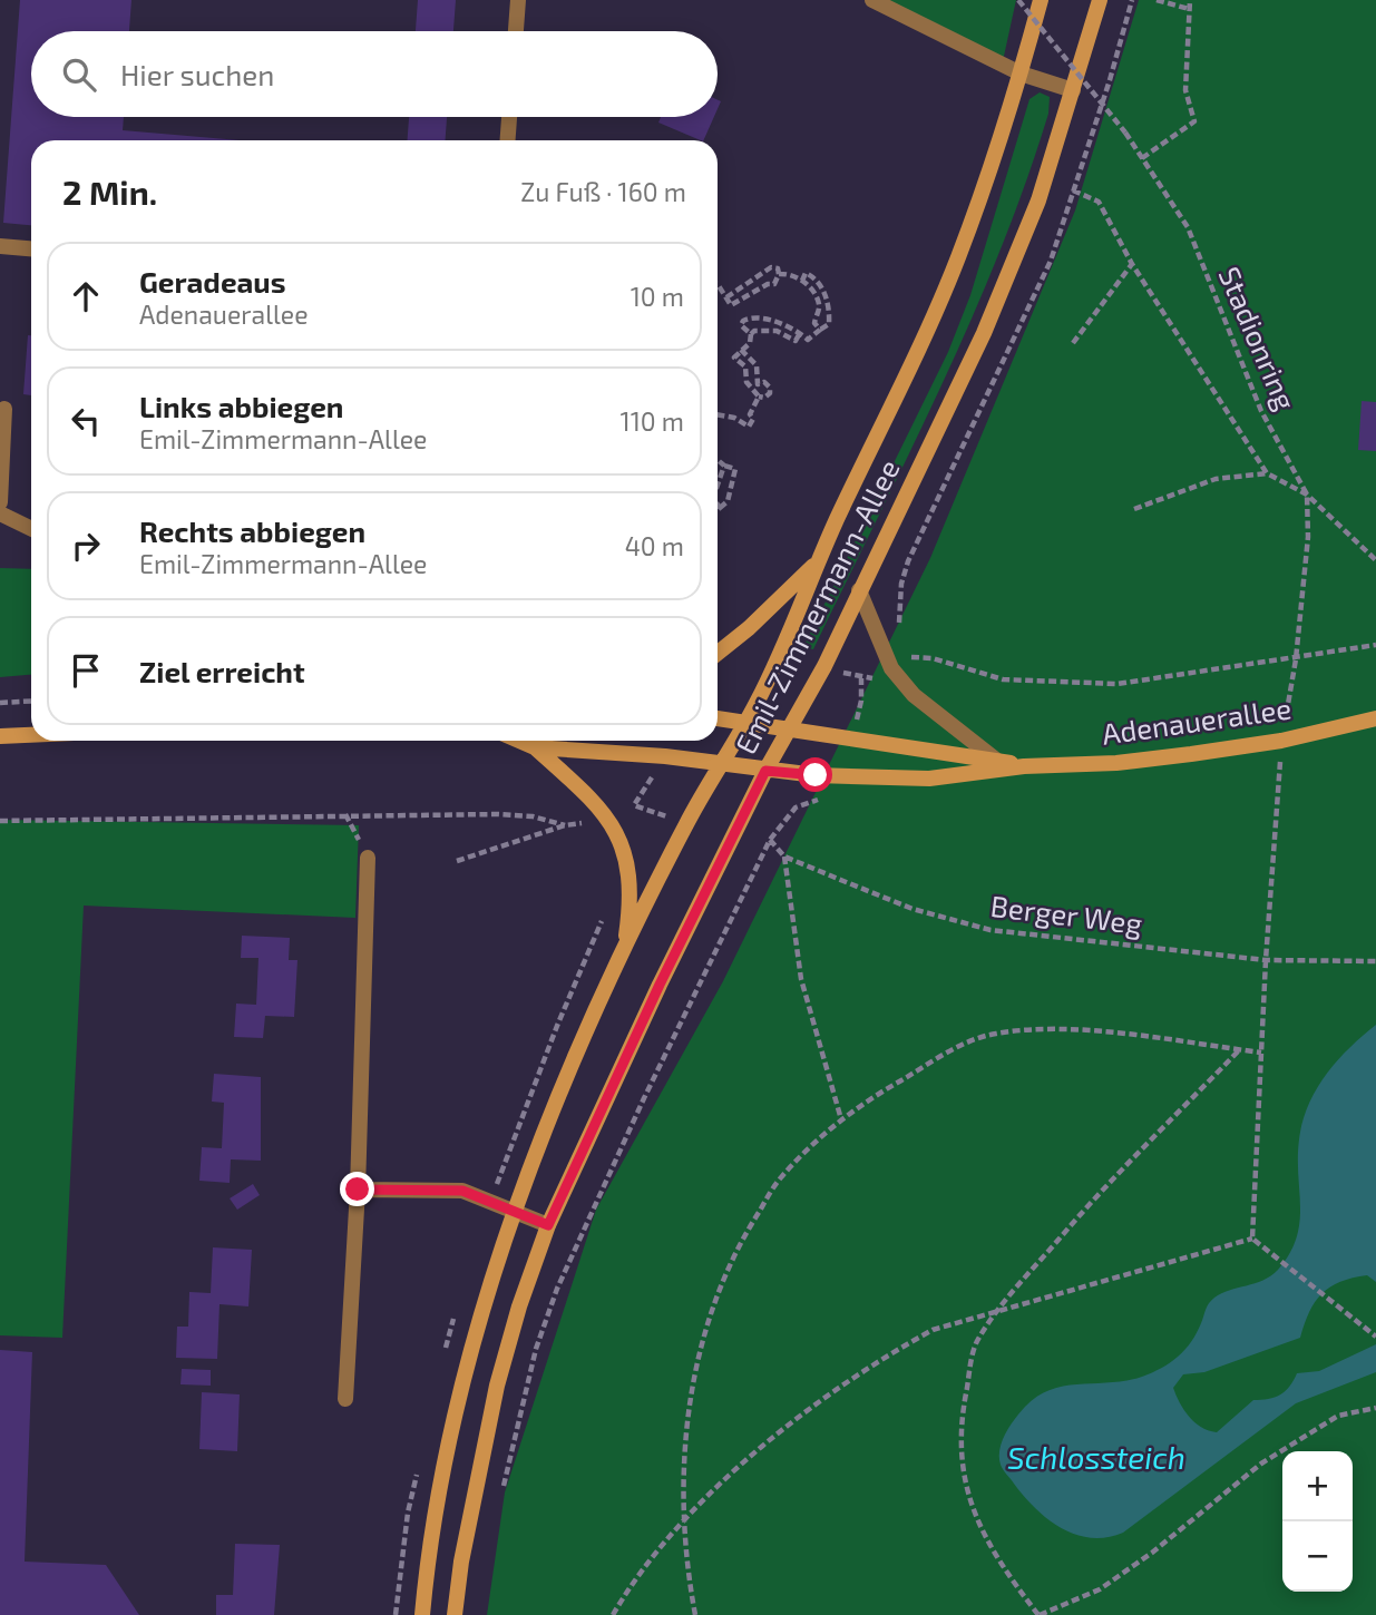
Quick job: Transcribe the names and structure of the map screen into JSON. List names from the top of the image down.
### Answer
{
  "streets": {
    "main road": ["Emil-Zimmermann-Allee", "Adenauerallee"],
    "path": ["Stadionring", "Berger Weg"]
  },
  "crossings": [
    ["Stadionring", "Adenauerallee"],
    ["Emil-Zimmermann-Allee", "Adenauerallee"]
  ],
  "water": ["Schlossteich"],
  "page": {
    "search": "Hier suchen",
    "heading": ["2 Min.", "Zu Fuß · 160 m"],
    "list": [
      ["Geradeaus", "Adenauerallee", "10 m"],
      ["Links abbiegen", "Emil-Zimmermann-Allee", "110 m"],
      ["Rechts abbiegen", "Emil-Zimmermann-Allee", "40 m"],
      "Ziel erreicht"
    ],
    "map_buttons": ["+", "−"]
  }
}
